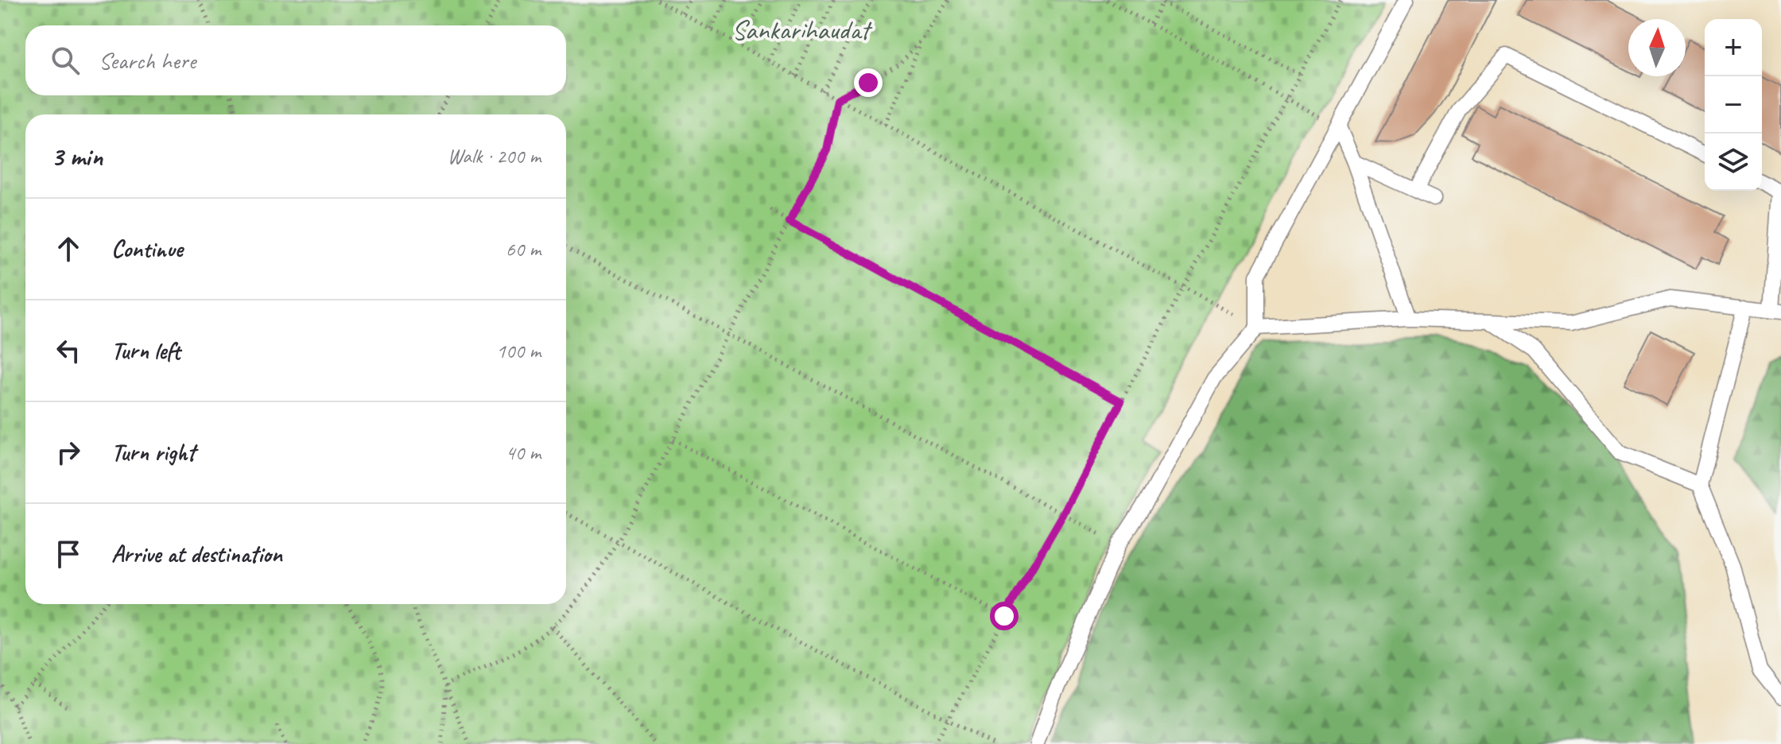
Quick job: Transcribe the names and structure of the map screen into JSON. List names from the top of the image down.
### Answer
{
  "parks": ["Sankarihaudat"],
  "north": "top",
  "page": {
    "map_buttons": ["+", "−"],
    "search": "Search here",
    "heading": ["3 min", "Walk · 200 m"],
    "list": [
      ["Continue", "60 m"],
      ["Turn left", "100 m"],
      ["Turn right", "40 m"],
      "Arrive at destination"
    ]
  }
}
